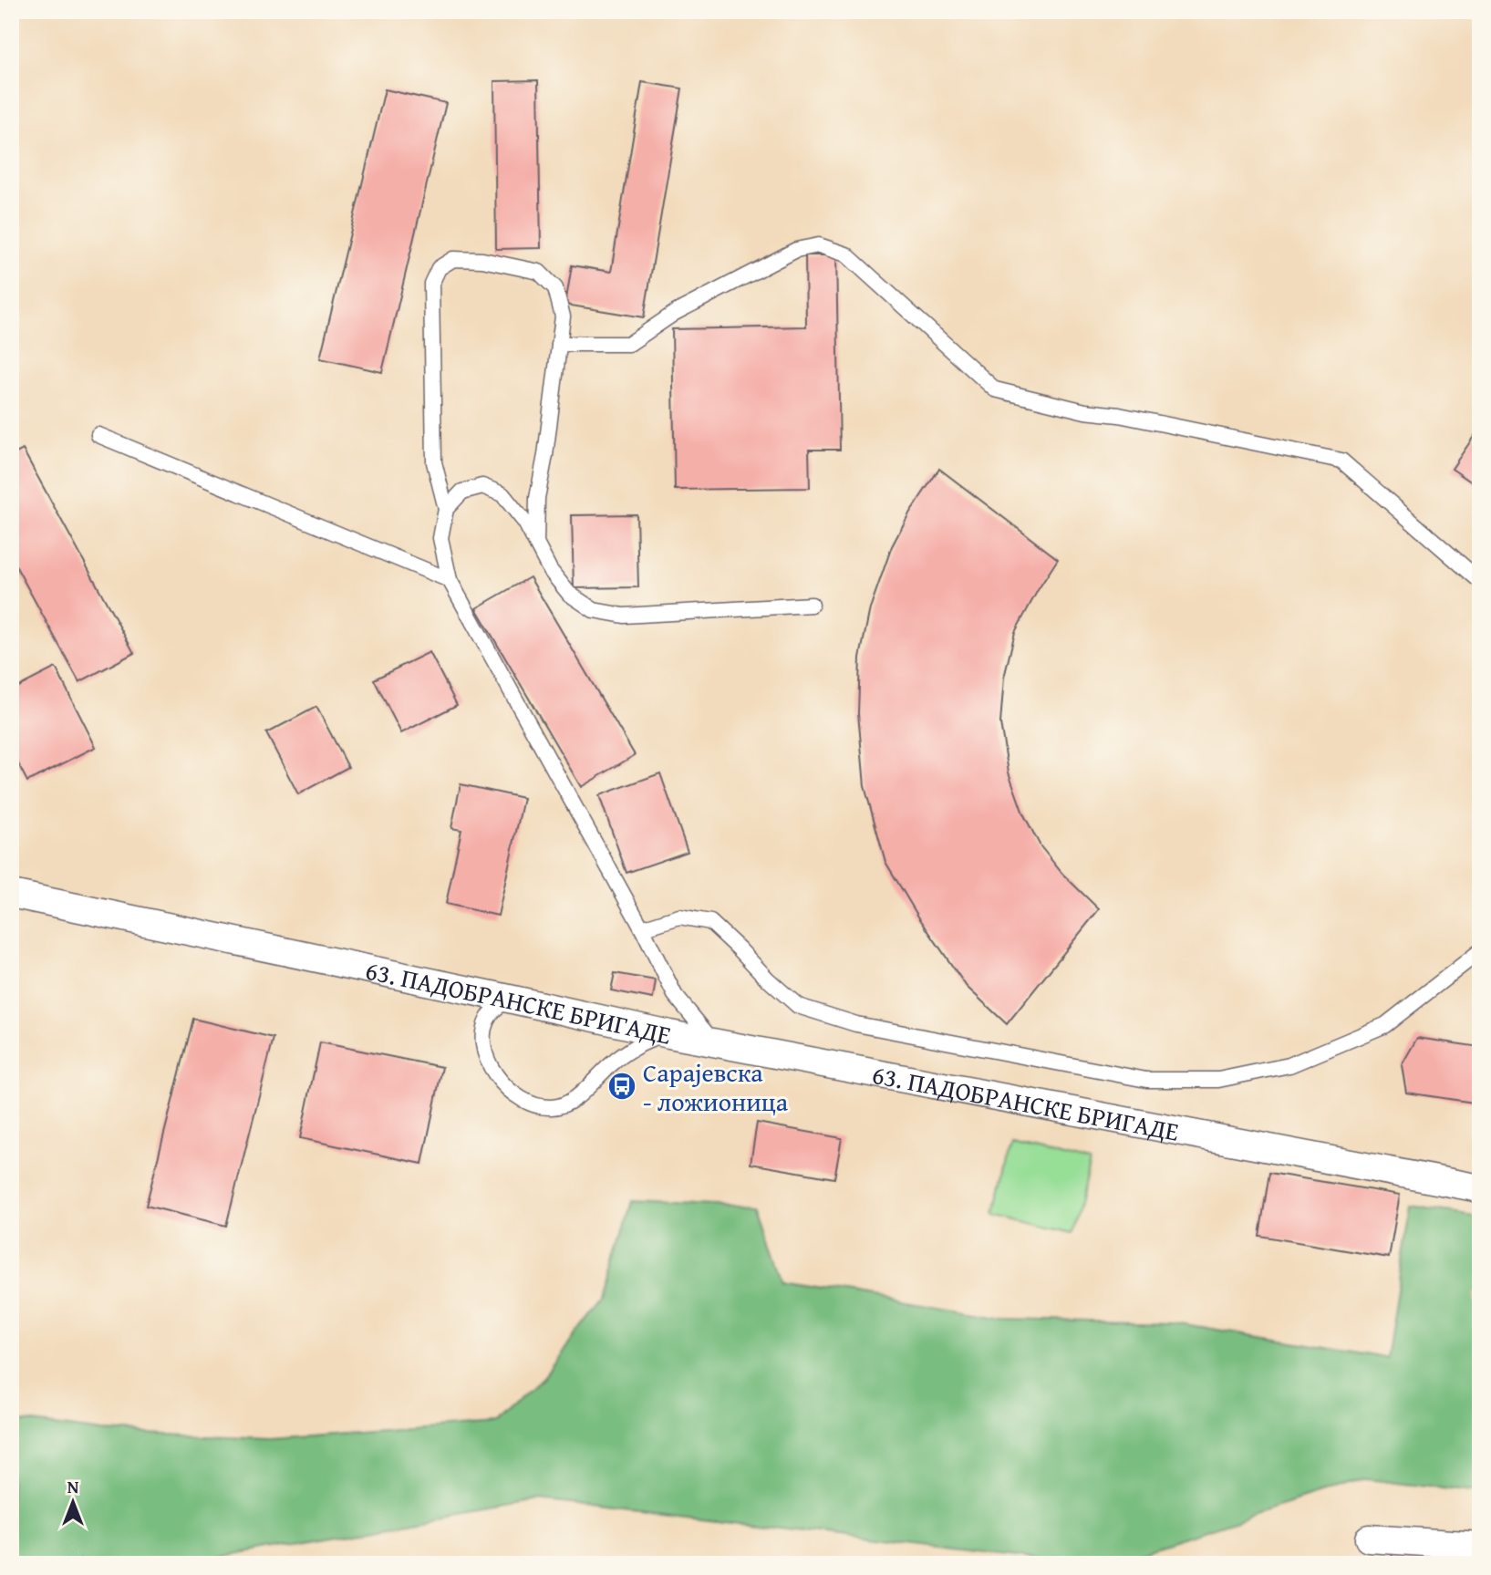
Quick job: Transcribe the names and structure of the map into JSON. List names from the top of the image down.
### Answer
{
  "streets": {
    "street": ["63. ПАДОБРАНСКЕ БРИГАДЕ"]
  },
  "places": {
    "bus stop": ["Сарајевска - ложионица"]
  },
  "north": "top"
}
